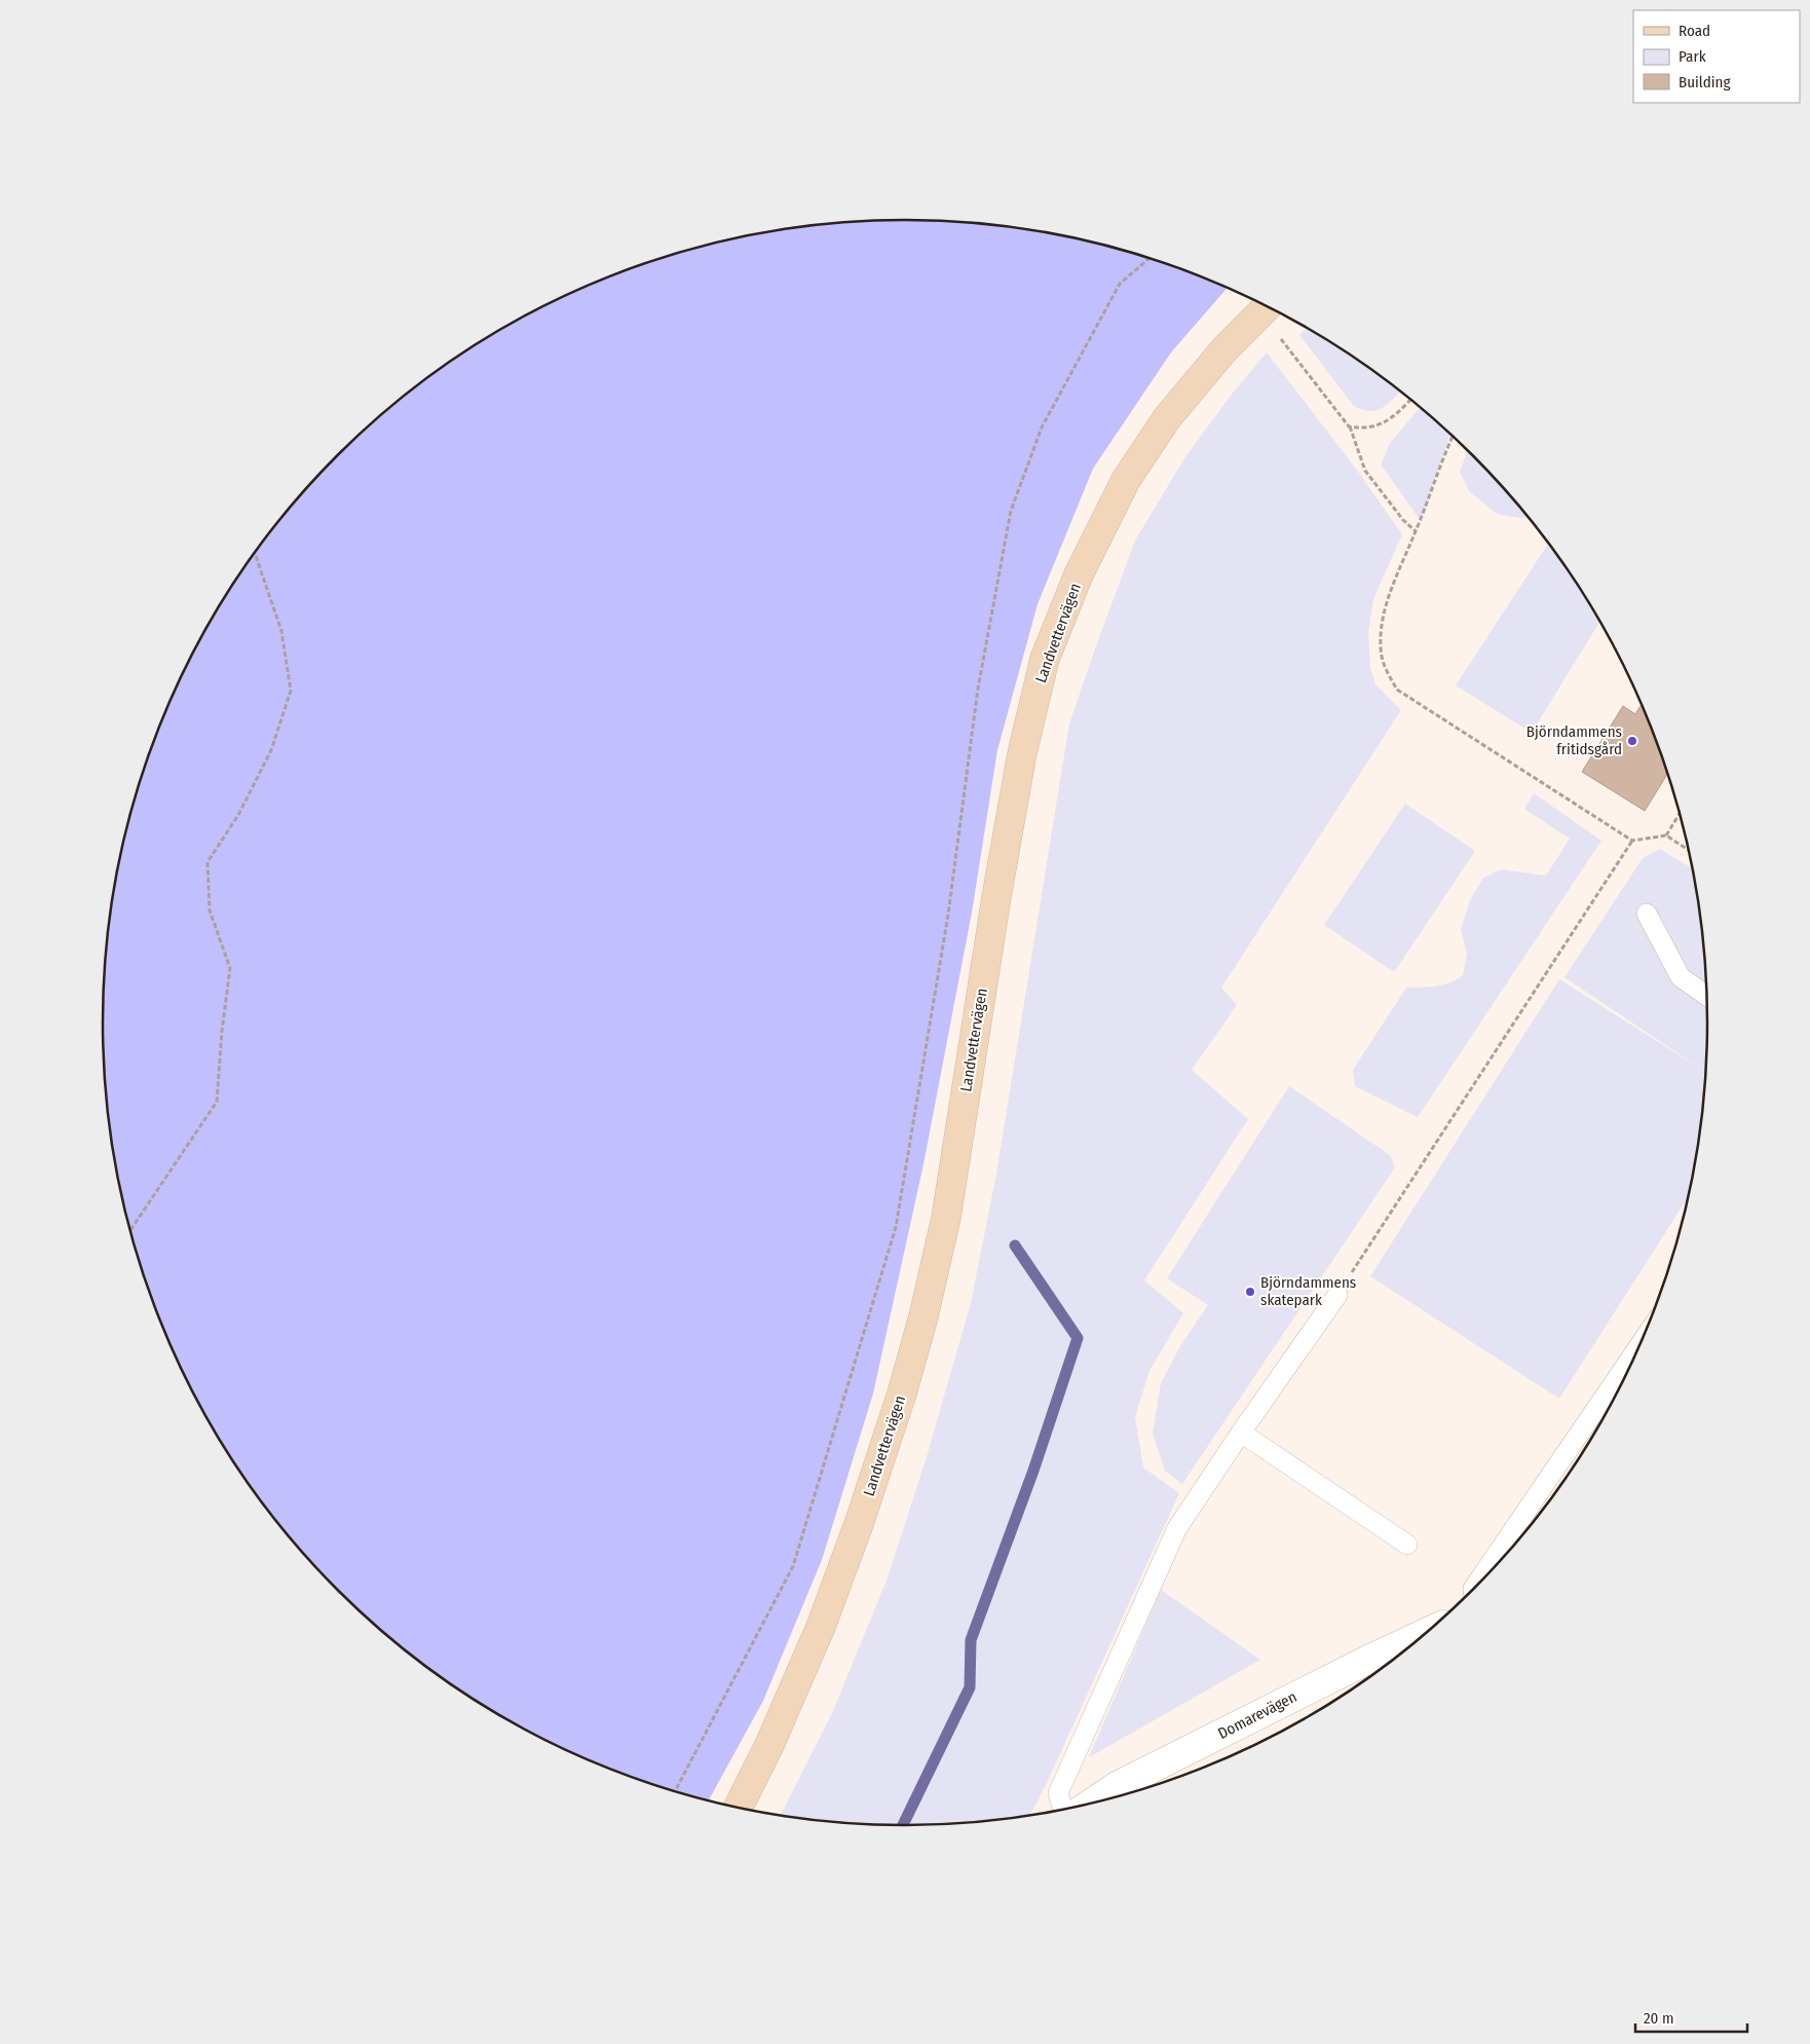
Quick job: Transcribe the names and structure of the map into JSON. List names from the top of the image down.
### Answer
{
  "streets": {
    "street": ["Landvettervägen", "Domarevägen"]
  },
  "places": ["Björndammens fritidsgård", "Björndammens skatepark"],
  "legend": ["Road", "Park", "Building"],
  "scale_bar": "20 m"
}
